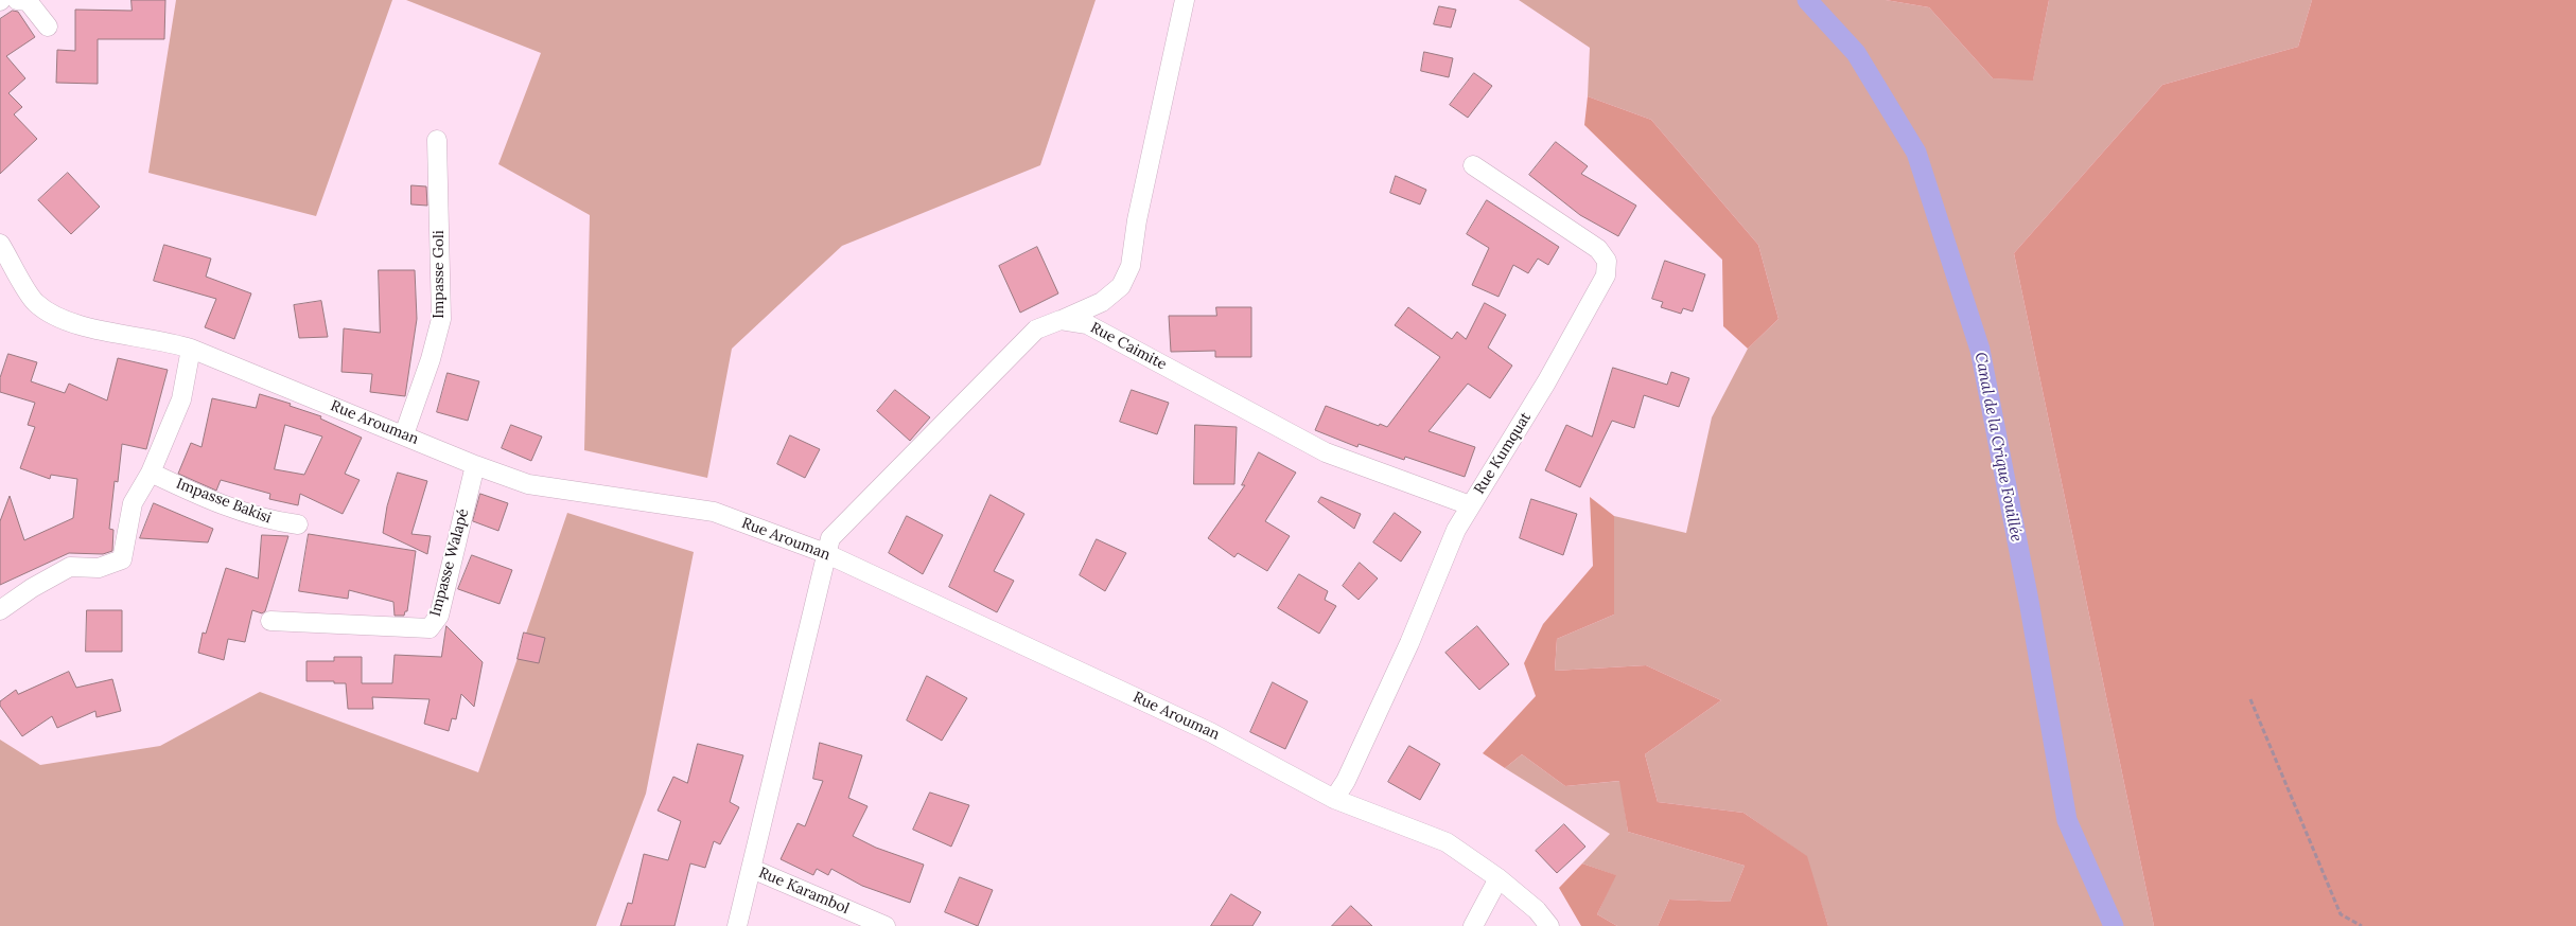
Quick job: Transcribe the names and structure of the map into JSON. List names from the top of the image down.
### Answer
{
  "streets": {
    "street": [
      "Impasse Goli",
      "Rue Caimite",
      "Rue Arouman",
      "Rue Kumquat",
      "Impasse Bakisi",
      "Impasse Walapé",
      "Rue Karambol"
    ]
  },
  "crossings": [
    ["Impasse Goli", "Rue Arouman"],
    ["Rue Caimite", "Rue Kumquat"],
    ["Rue Arouman", "Rue Kumquat"],
    ["Rue Arouman", "Impasse Walapé"]
  ],
  "water": ["Canal de la Crique Fouillée"]
}
